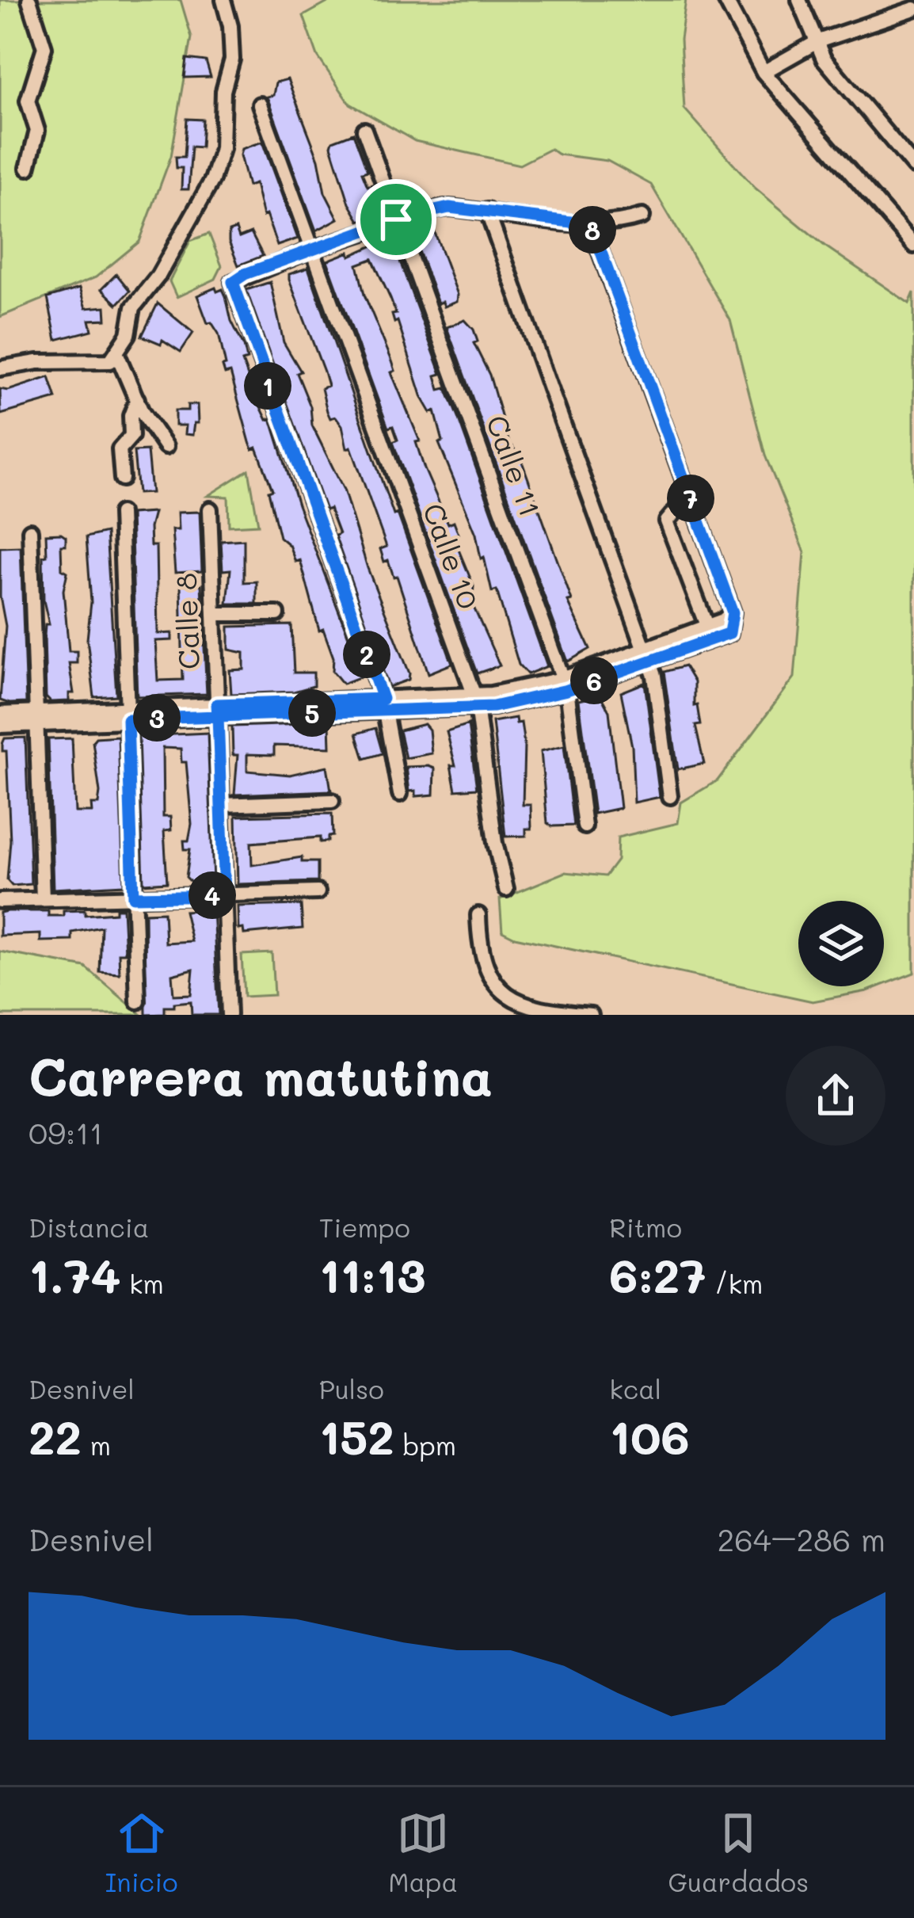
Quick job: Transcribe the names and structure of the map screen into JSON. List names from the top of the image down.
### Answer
{
  "streets": {
    "street": ["Calle 11", "Calle 10", "Calle 8"]
  },
  "page": {
    "pins": [
      "8",
      "1",
      "7",
      "2",
      "6",
      "5",
      "3",
      "4"
    ],
    "heading": ["Carrera matutina", "09:11"],
    "stats": [
      ["Distancia", "1.74 km"],
      ["Tiempo", "11:13"],
      ["Ritmo", "6:27 /km"],
      ["Desnivel", "22 m"],
      ["Pulso", "152 bpm"],
      ["kcal", "106"]
    ],
    "chart": ["Desnivel", "264–286 m"],
    "tabs": ["Inicio", "Mapa", "Guardados"]
  }
}
